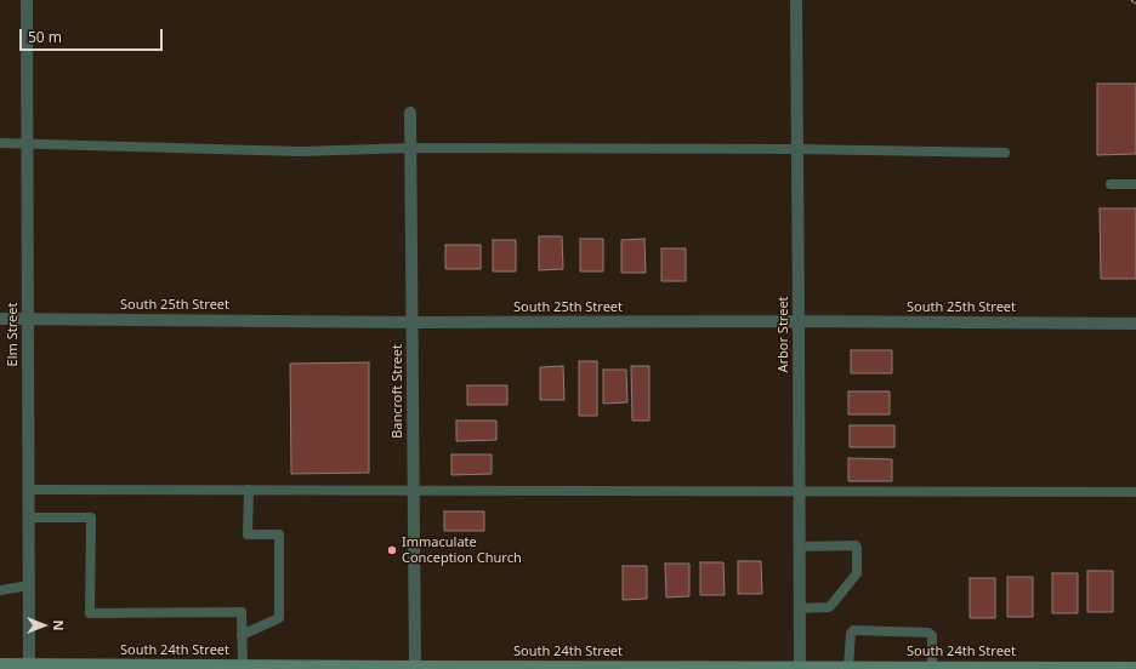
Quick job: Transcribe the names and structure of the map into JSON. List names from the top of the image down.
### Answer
{
  "streets": {
    "main road": ["South 24th Street"],
    "street": [
      "South 25th Street",
      "Elm Street",
      "Arbor Street",
      "Bancroft Street"
    ]
  },
  "crossings": [
    ["South 25th Street", "Elm Street"],
    ["South 25th Street", "Arbor Street"],
    ["South 25th Street", "Bancroft Street"],
    ["Elm Street", "South 24th Street"],
    ["Arbor Street", "South 24th Street"],
    ["Bancroft Street", "South 24th Street"]
  ],
  "places": ["Immaculate Conception Church"],
  "scale_bar": "50 m",
  "north": "right"
}
